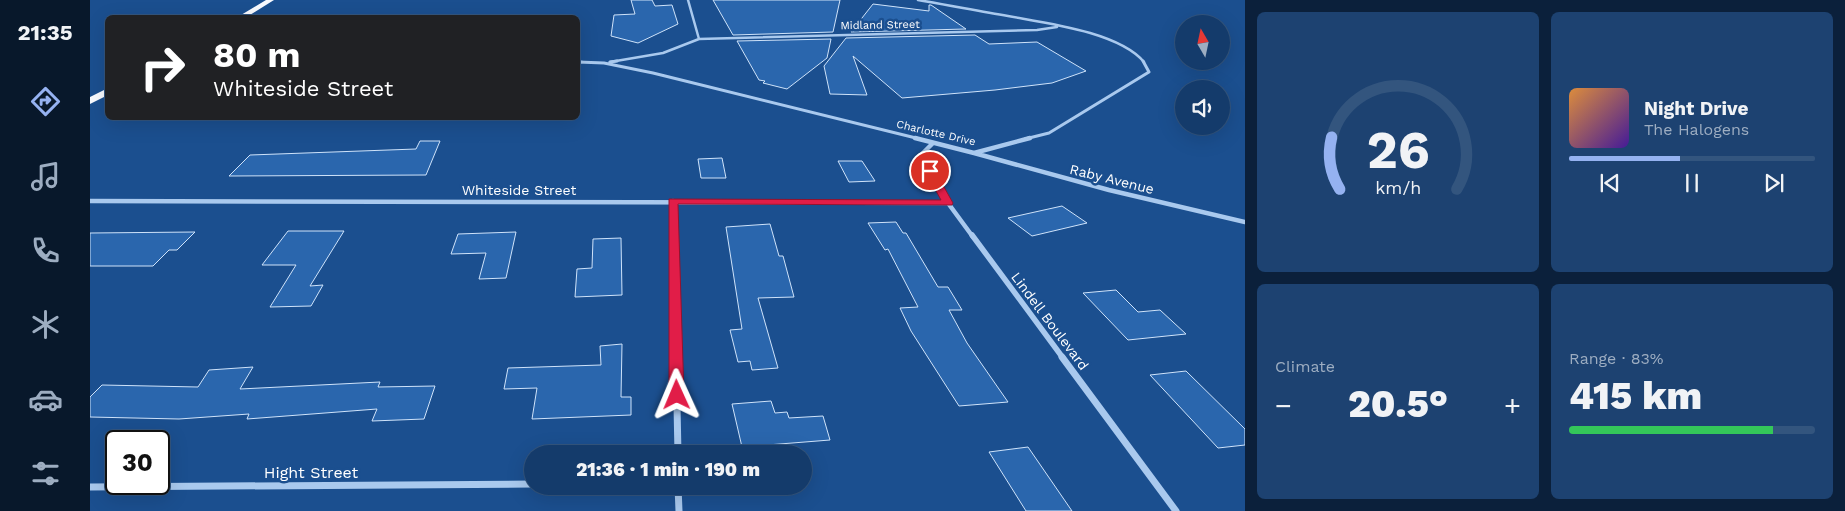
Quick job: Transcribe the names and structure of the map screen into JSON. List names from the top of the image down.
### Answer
{
  "streets": {
    "street": [
      "Midland Street",
      "Charlotte Drive",
      "Raby Avenue",
      "Whiteside Street",
      "Lindell Boulevard",
      "Hight Street"
    ]
  },
  "crossings": [
    ["Midland Street", "Charlotte Drive"],
    ["Charlotte Drive", "Raby Avenue"],
    ["Charlotte Drive", "Lindell Boulevard"],
    ["Whiteside Street", "Lindell Boulevard"]
  ],
  "north": "top",
  "page": {
    "tabs": "21:35",
    "turn": ["80 m", "Whiteside Street"],
    "song": ["Night Drive", "The Halogens"],
    "tile": [
      "Climate",
      ["Range · 83%", "415 km"]
    ],
    "heat": ["−", "20.5°", "+"],
    "limit": "30",
    "trip": "21:36 · 1 min · 190 m",
    "gauge": ["26", "km/h"]
  }
}
